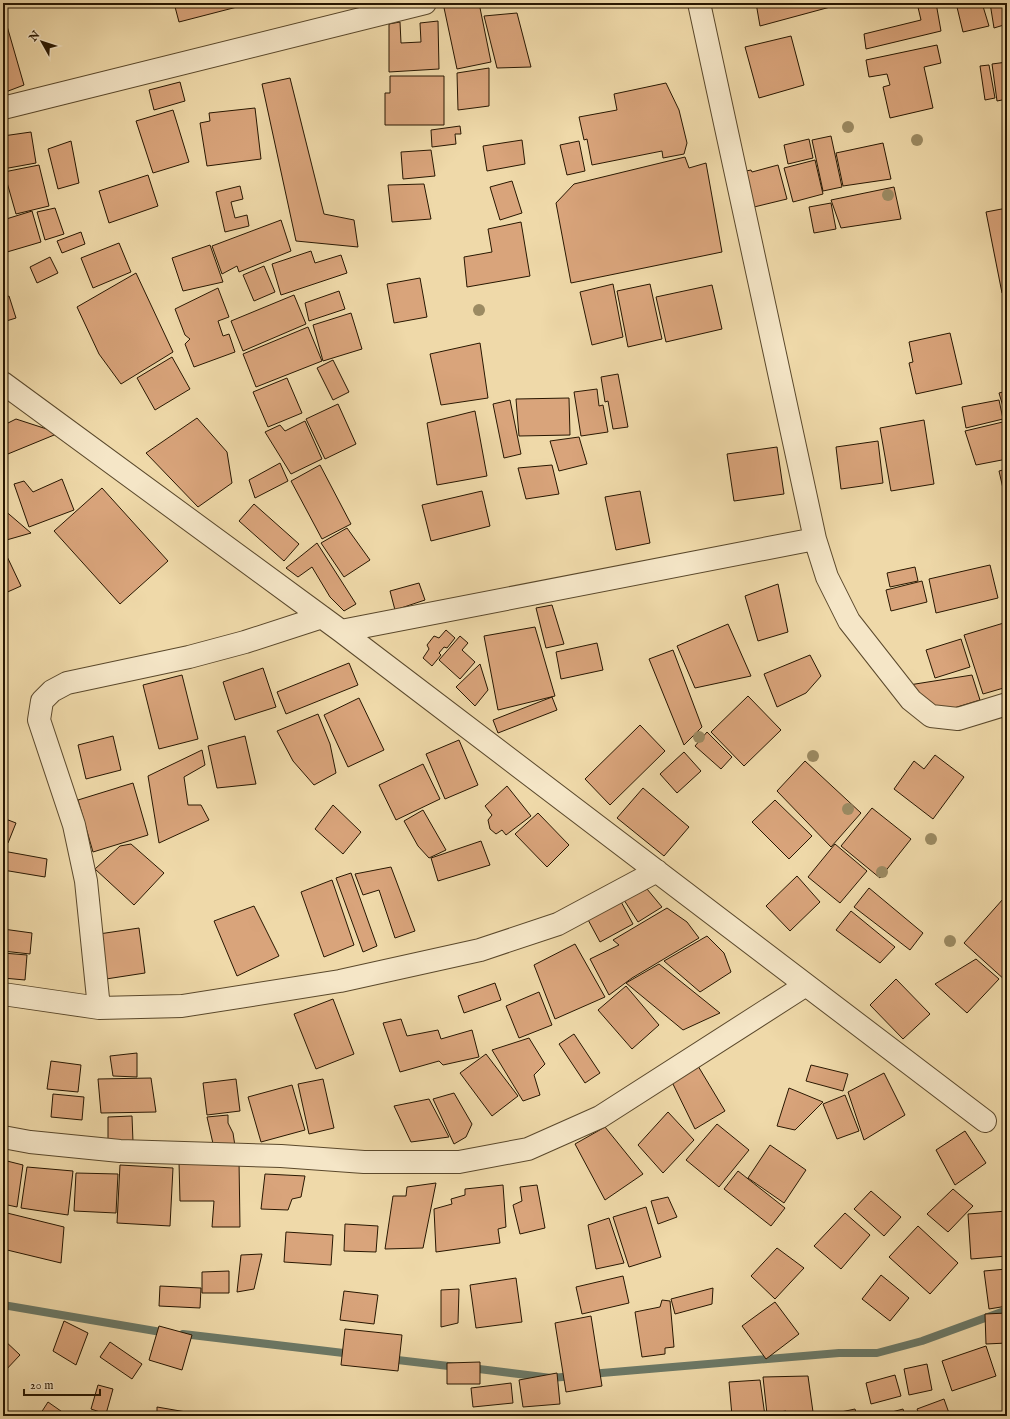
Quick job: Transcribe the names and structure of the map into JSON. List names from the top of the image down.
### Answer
{
  "scale_bar": "20 m",
  "north": "top left"
}
